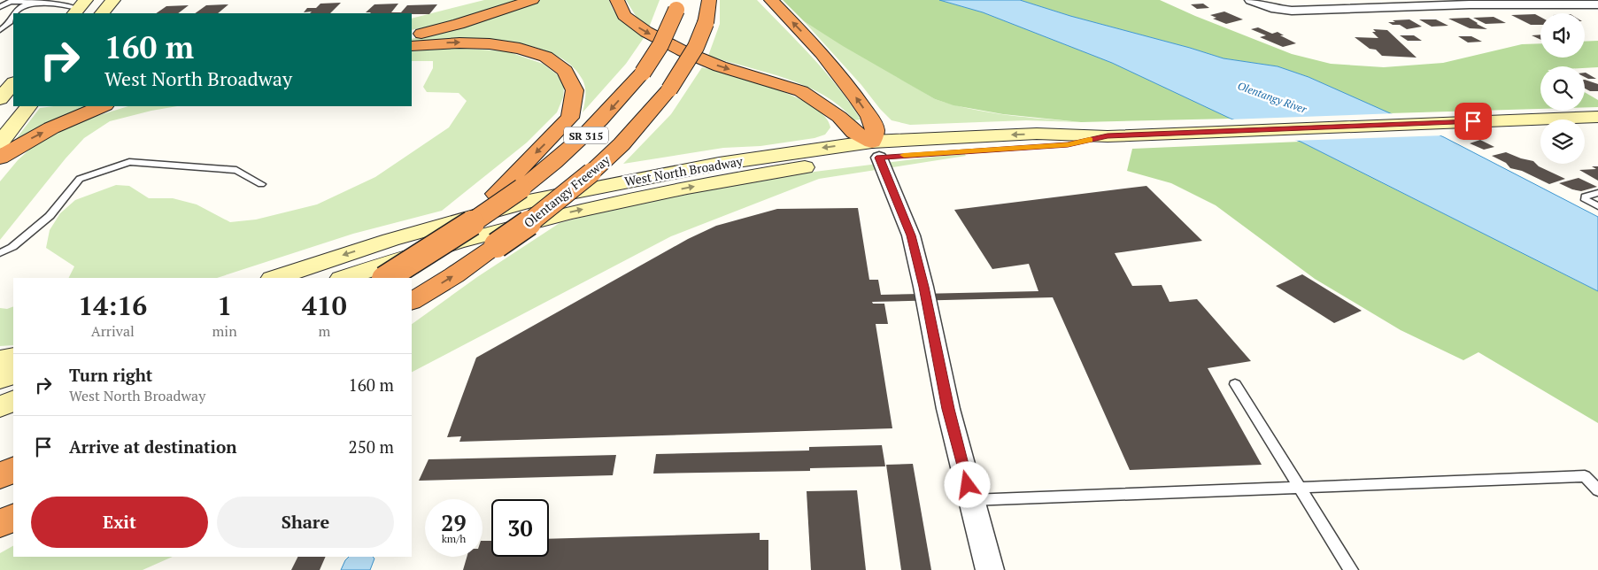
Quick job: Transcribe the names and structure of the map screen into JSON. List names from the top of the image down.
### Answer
{
  "streets": {
    "highway": ["SR 315", "Olentangy Freeway"],
    "main road": ["West North Broadway"]
  },
  "water": ["Olentangy River"],
  "page": {
    "turn": ["160 m", "West North Broadway"],
    "eta": [
      "14:16",
      "Arrival",
      "1",
      "min",
      "410",
      "m"
    ],
    "list": [
      {
        "name": "Turn right",
        "note": "West North Broadway",
        "value": "160 m"
      },
      {
        "name": "Arrive at destination",
        "value": "250 m"
      }
    ],
    "buttons": ["Exit", "Share"],
    "speed": "29 km/h",
    "limit": "30"
  }
}
